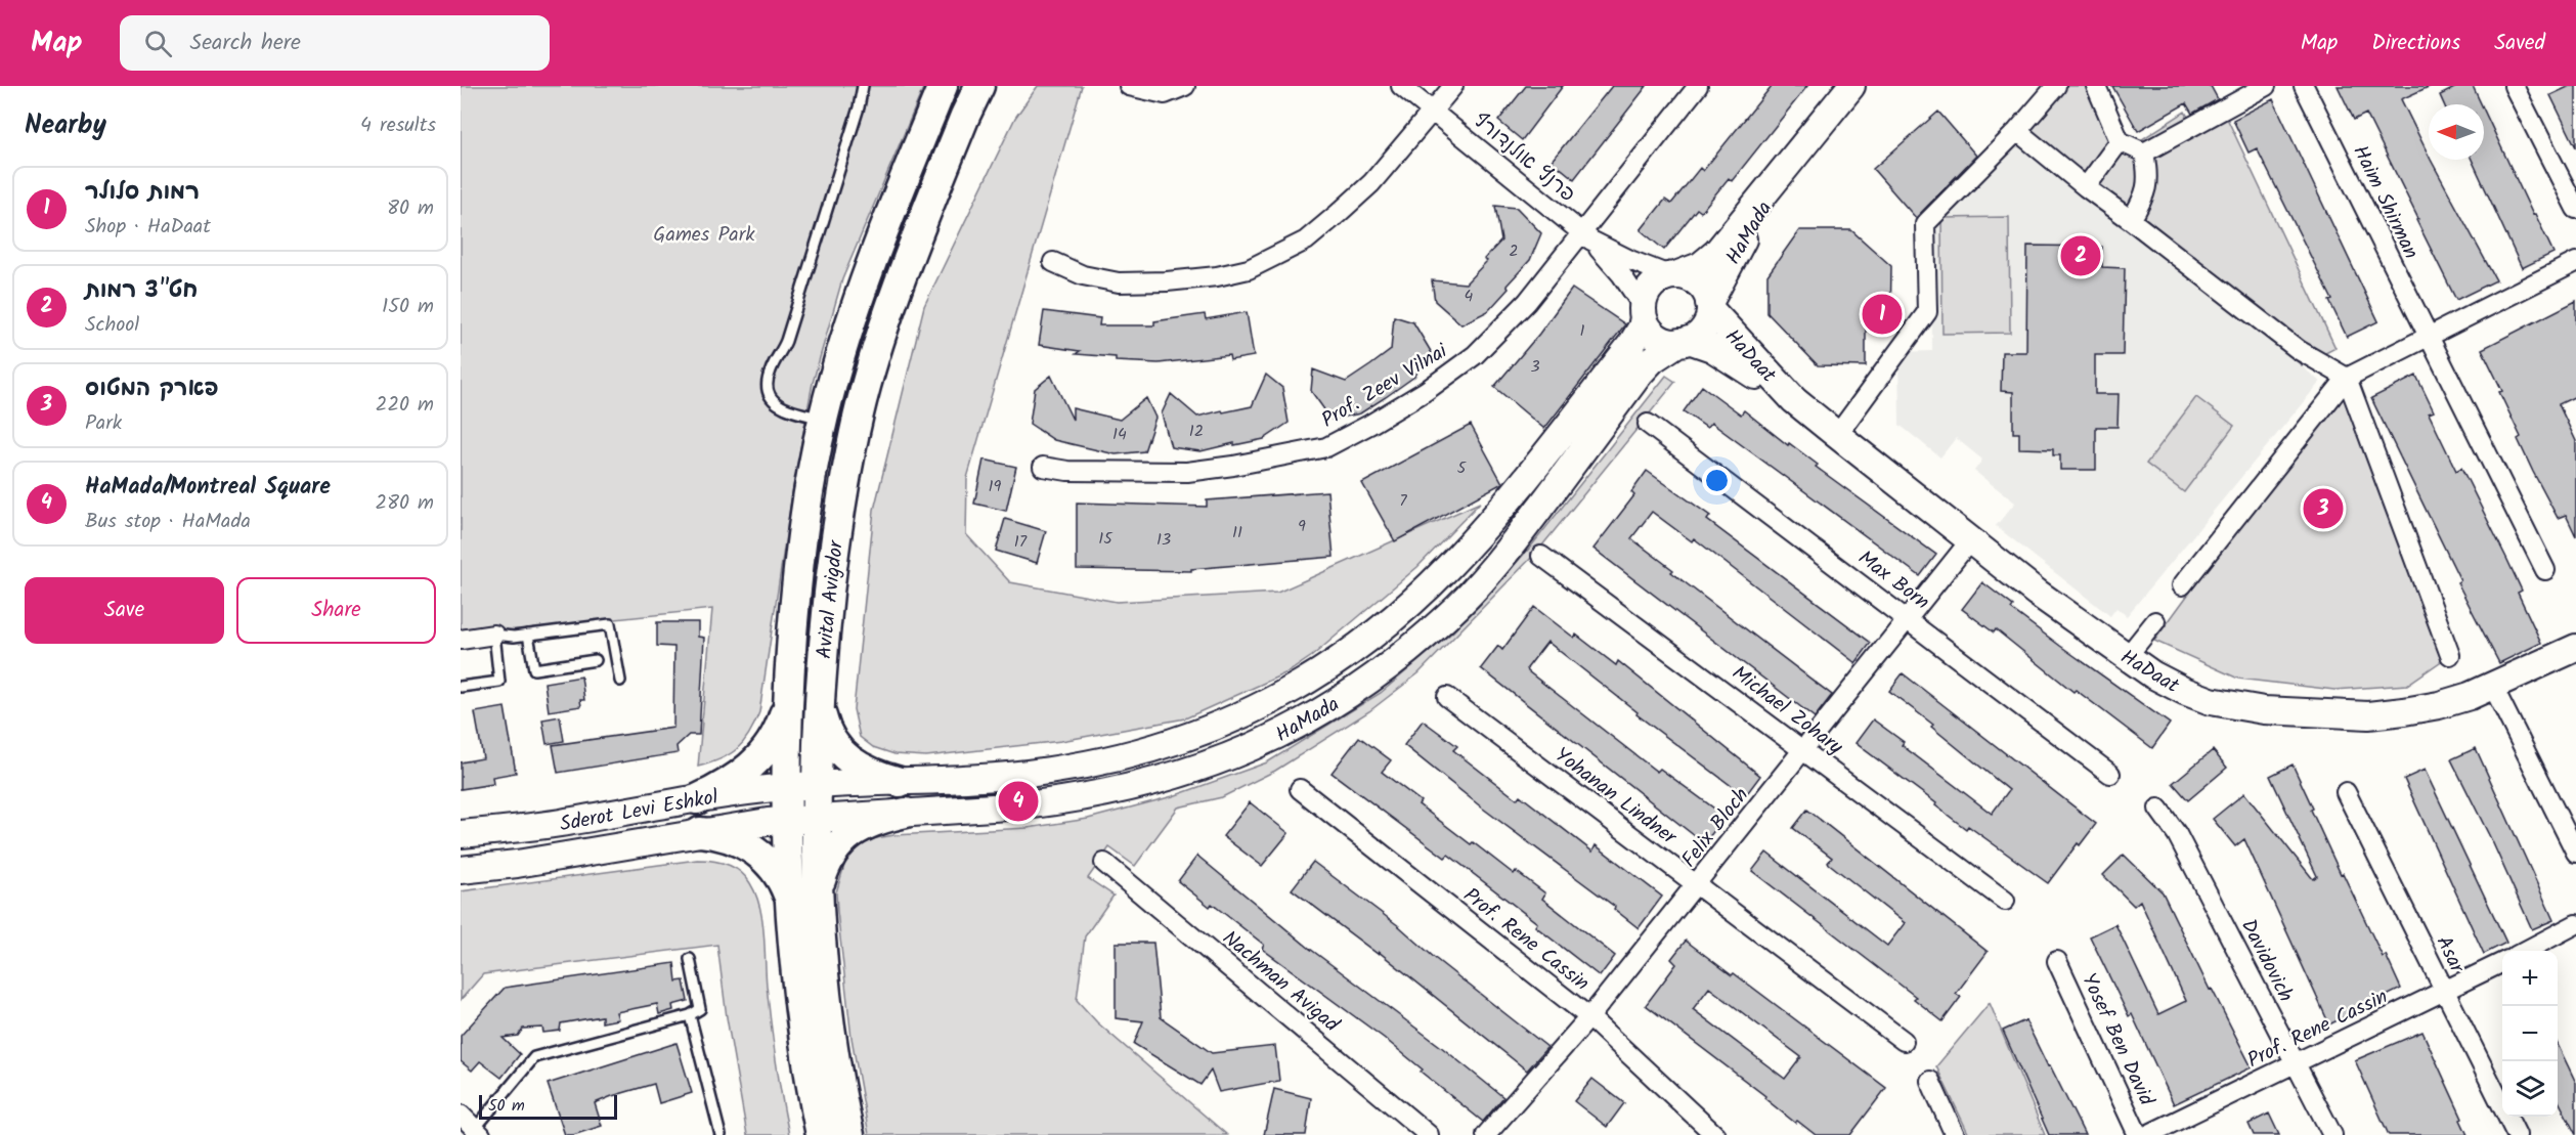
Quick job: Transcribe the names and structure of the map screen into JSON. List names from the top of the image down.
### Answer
{
  "streets": {
    "main road": ["Avital Avigdor"],
    "street": [
      "פרנץ אולנדורף",
      "Haim Shirman",
      "HaMada",
      "HaDaat",
      "Prof. Zeev Vilnai",
      "Max Born",
      "Michael Zohary",
      "Yohanan Lindner",
      "Sderot Levi Eshkol",
      "Felix Bloch",
      "Prof. Rene Cassin",
      "Asar",
      "Davidovich",
      "Nachman Avigad",
      "Yosef Ben David"
    ]
  },
  "crossings": [
    ["פרנץ אולנדורף", "HaMada"],
    ["פרנץ אולנדורף", "HaDaat"],
    ["פרנץ אולנדורף", "Prof. Zeev Vilnai"],
    ["HaMada", "HaDaat"],
    ["HaMada", "Avital Avigdor"],
    ["HaMada", "Sderot Levi Eshkol"],
    ["HaDaat", "Felix Bloch"],
    ["Max Born", "Felix Bloch"],
    ["Avital Avigdor", "Sderot Levi Eshkol"],
    ["Michael Zohary", "Felix Bloch"],
    ["Yohanan Lindner", "Felix Bloch"],
    ["Felix Bloch", "Prof. Rene Cassin"],
    ["Prof. Rene Cassin", "Asar"],
    ["Prof. Rene Cassin", "Davidovich"]
  ],
  "parks": ["Games Park"],
  "house_numbers": [
    "2",
    "4",
    "1",
    "3",
    "12",
    "14",
    "5",
    "19",
    "7",
    "9",
    "11",
    "15",
    "13",
    "17"
  ],
  "scale_bar": "50 m",
  "north": "left",
  "page": {
    "header": "Map",
    "search": "Search here",
    "nav": ["Map", "Directions", "Saved"],
    "heading": ["Nearby", "4 results"],
    "list": [
      {
        "mark": "1",
        "name": "רמות סלולר",
        "note": "Shop · HaDaat",
        "value": "80 m"
      },
      {
        "mark": "2",
        "name": "חט''צ רמות",
        "note": "School",
        "value": "150 m"
      },
      {
        "mark": "3",
        "name": "פארק המטוס",
        "note": "Park",
        "value": "220 m"
      },
      {
        "mark": "4",
        "name": "HaMada/Montreal Square",
        "note": "Bus stop · HaMada",
        "value": "280 m"
      }
    ],
    "pins": [
      "2",
      "1",
      "3",
      "4"
    ],
    "buttons": ["Save", "Share"],
    "map_buttons": ["+", "−"],
    "scale": "50 m"
  }
}
